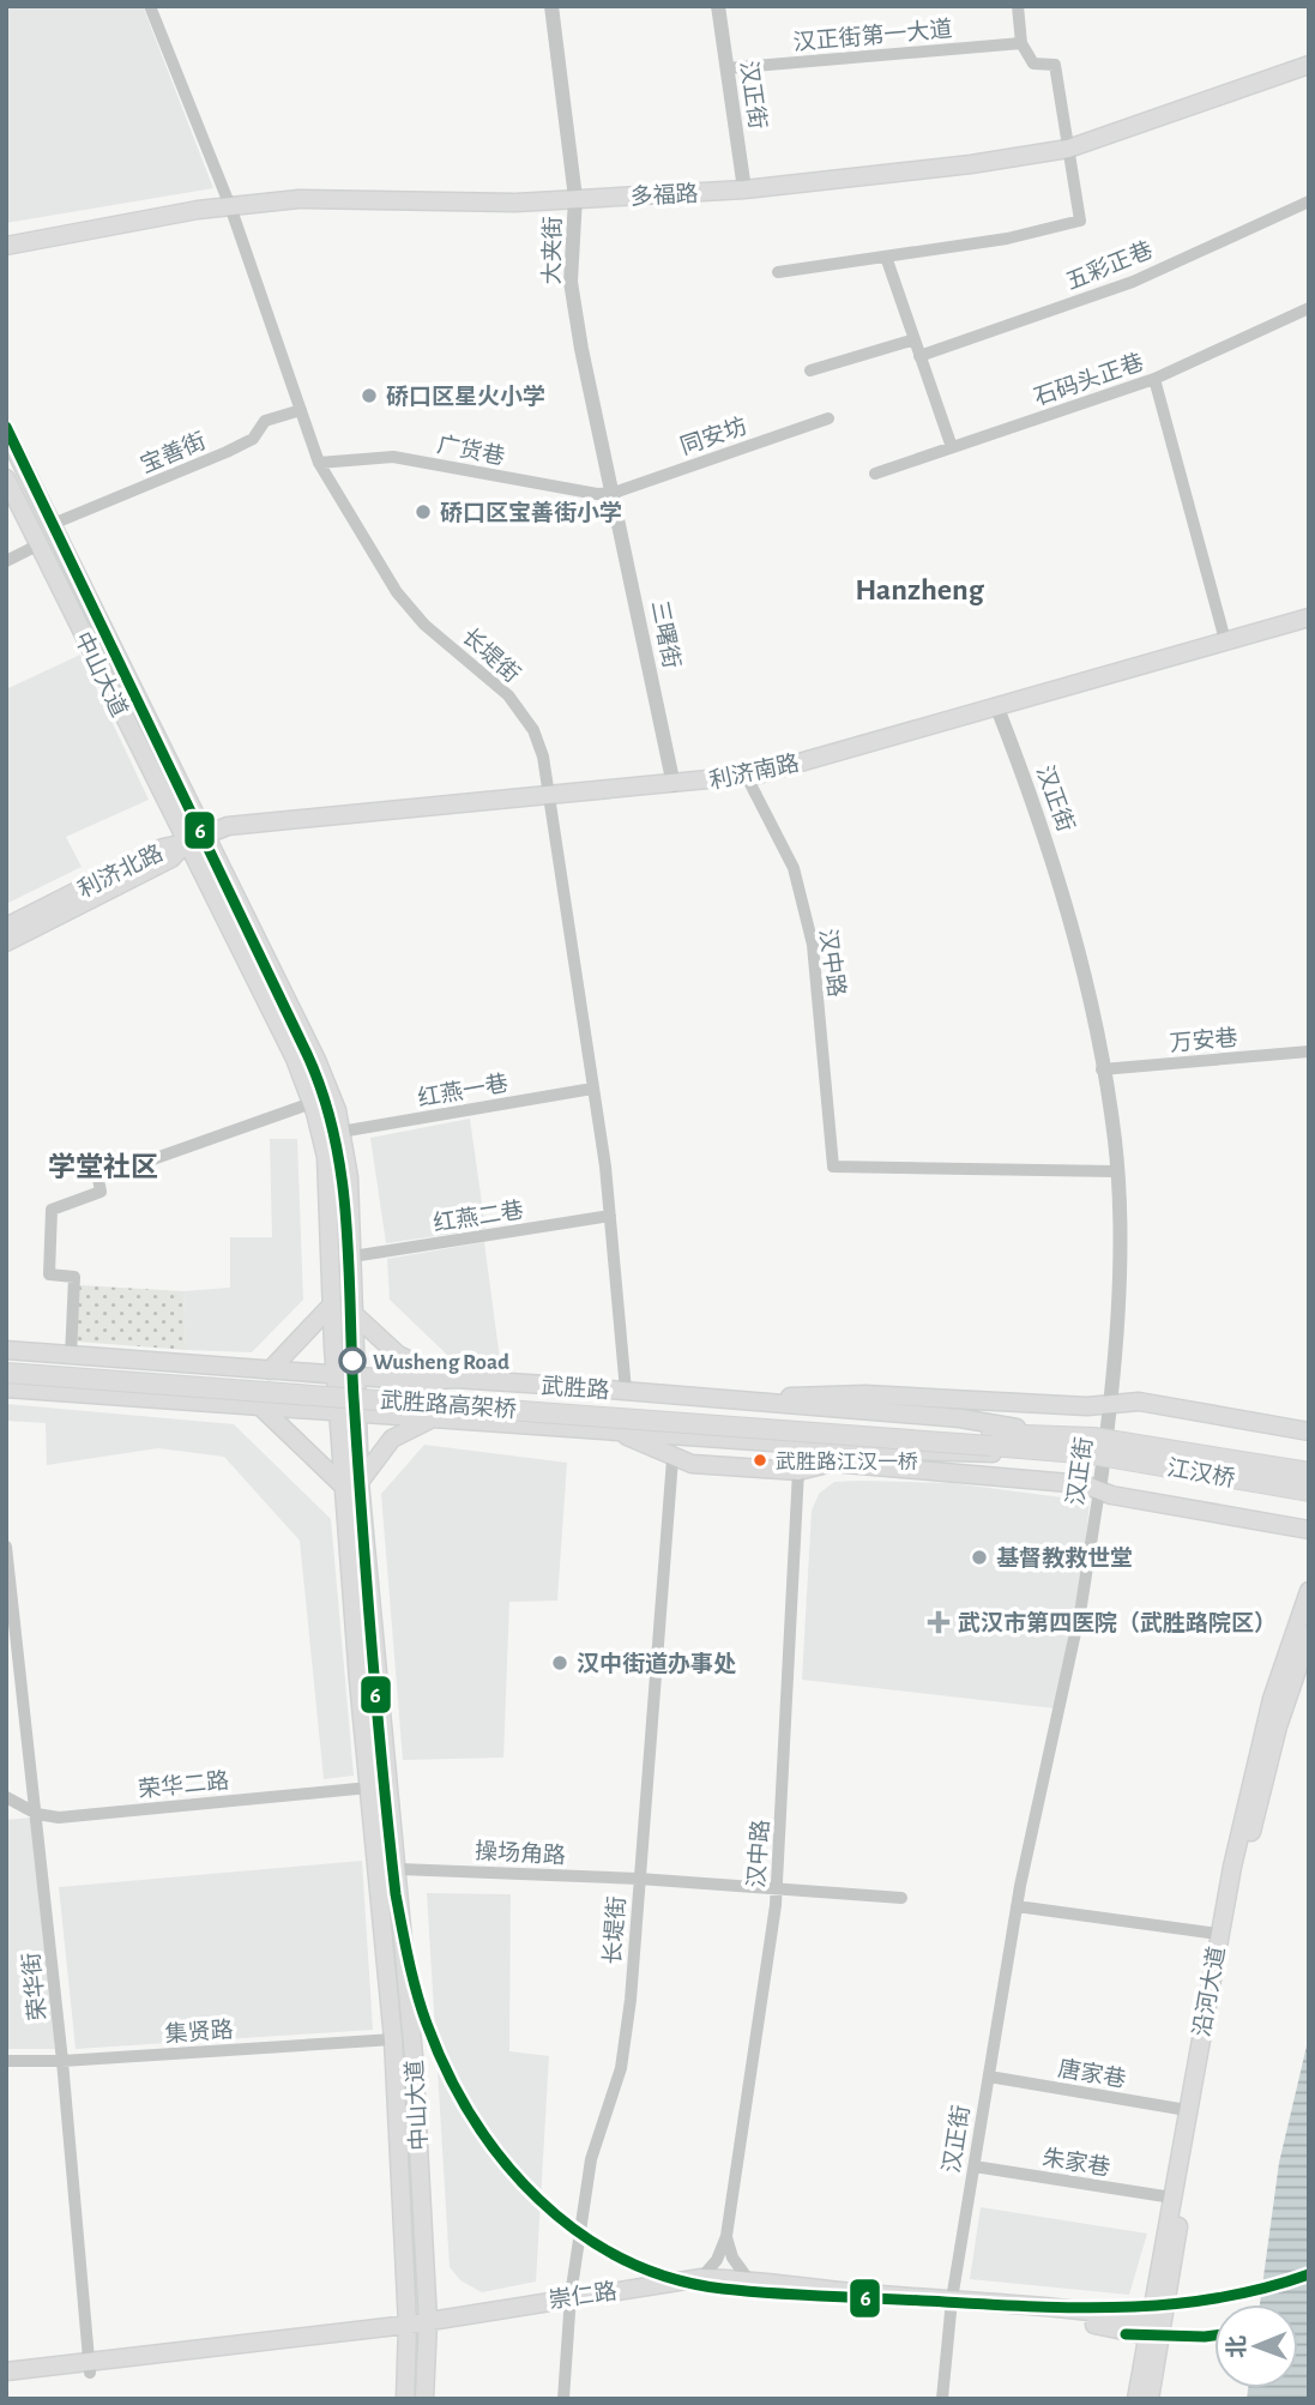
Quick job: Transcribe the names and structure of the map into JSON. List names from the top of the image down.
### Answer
{
  "streets": {
    "main road": [
      "多福路",
      "中山大道",
      "利济南路",
      "利济北路",
      "武胜路",
      "武胜路高架桥",
      "江汉桥",
      "沿河大道",
      "崇仁路"
    ],
    "street": [
      "汉正街第一大道",
      "汉正街",
      "大夹街",
      "五彩正巷",
      "石码头正巷",
      "同安坊",
      "广货巷",
      "宝善街",
      "三曙街",
      "长堤街",
      "汉中路",
      "万安巷",
      "红燕一巷",
      "红燕二巷",
      "荣华二路",
      "操场角路",
      "荣华街",
      "集贤路",
      "唐家巷",
      "朱家巷"
    ]
  },
  "crossings": [
    ["汉正街第一大道", "汉正街"],
    ["汉正街", "多福路"],
    ["汉正街", "利济南路"],
    ["汉正街", "汉中路"],
    ["汉正街", "万安巷"],
    ["汉正街", "唐家巷"],
    ["汉正街", "朱家巷"],
    ["汉正街", "崇仁路"],
    ["多福路", "大夹街"],
    ["多福路", "长堤街"],
    ["大夹街", "同安坊"],
    ["大夹街", "广货巷"],
    ["大夹街", "三曙街"],
    ["同安坊", "广货巷"],
    ["同安坊", "三曙街"],
    ["广货巷", "三曙街"],
    ["广货巷", "长堤街"],
    ["宝善街", "长堤街"],
    ["宝善街", "中山大道"],
    ["三曙街", "利济南路"],
    ["长堤街", "利济南路"],
    ["长堤街", "红燕一巷"],
    ["长堤街", "红燕二巷"],
    ["长堤街", "武胜路"],
    ["长堤街", "操场角路"],
    ["长堤街", "崇仁路"],
    ["中山大道", "利济南路"],
    ["中山大道", "利济北路"],
    ["中山大道", "红燕一巷"],
    ["中山大道", "红燕二巷"],
    ["中山大道", "武胜路"],
    ["中山大道", "荣华二路"],
    ["中山大道", "操场角路"],
    ["中山大道", "集贤路"],
    ["中山大道", "崇仁路"],
    ["利济南路", "利济北路"],
    ["利济南路", "汉中路"],
    ["汉中路", "操场角路"],
    ["汉中路", "崇仁路"],
    ["武胜路", "江汉桥"],
    ["荣华二路", "荣华街"],
    ["荣华街", "集贤路"],
    ["荣华街", "崇仁路"],
    ["沿河大道", "唐家巷"],
    ["沿河大道", "朱家巷"],
    ["沿河大道", "崇仁路"]
  ],
  "districts": ["Hanzheng", "学堂社区"],
  "places": {
    "other": [
      "硚口区星火小学",
      "硚口区宝善街小学",
      "Wusheng Road",
      "武胜路江汉一桥",
      "基督教救世堂",
      "汉中街道办事处"
    ],
    "health": ["武汉市第四医院（武胜路院区）"]
  },
  "lines": ["transit line 6"],
  "north": "left"
}
